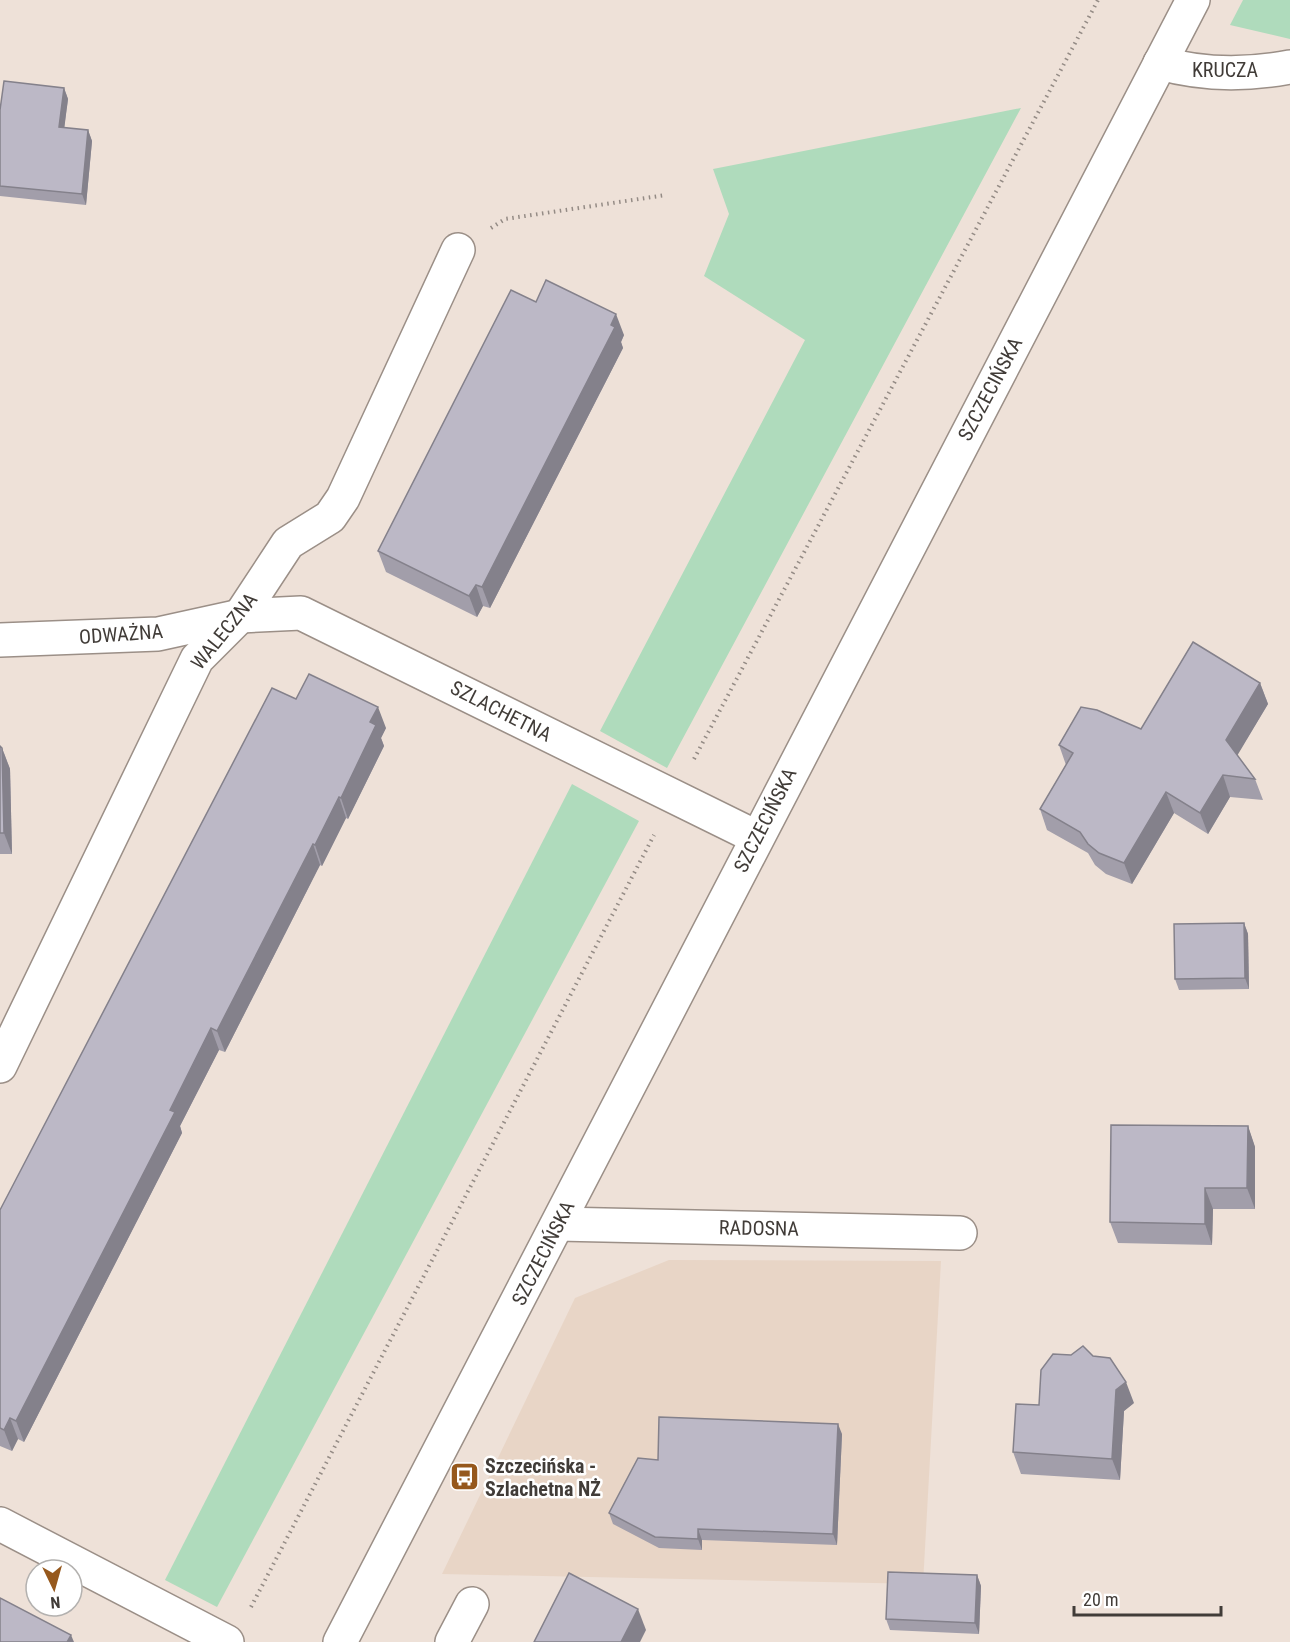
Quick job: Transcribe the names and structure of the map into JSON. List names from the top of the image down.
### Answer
{
  "streets": {
    "street": [
      "KRUCZA",
      "SZCZECIŃSKA",
      "WALECZNA",
      "ODWAŻNA",
      "SZLACHETNA",
      "RADOSNA"
    ]
  },
  "crossings": [
    ["KRUCZA", "SZCZECIŃSKA"],
    ["SZCZECIŃSKA", "SZLACHETNA"],
    ["SZCZECIŃSKA", "RADOSNA"],
    ["WALECZNA", "ODWAŻNA"],
    ["WALECZNA", "SZLACHETNA"],
    ["ODWAŻNA", "SZLACHETNA"]
  ],
  "places": {
    "bus stop": ["Szczecińska - Szlachetna NŻ"]
  },
  "scale_bar": "20 m",
  "north": "bottom"
}
